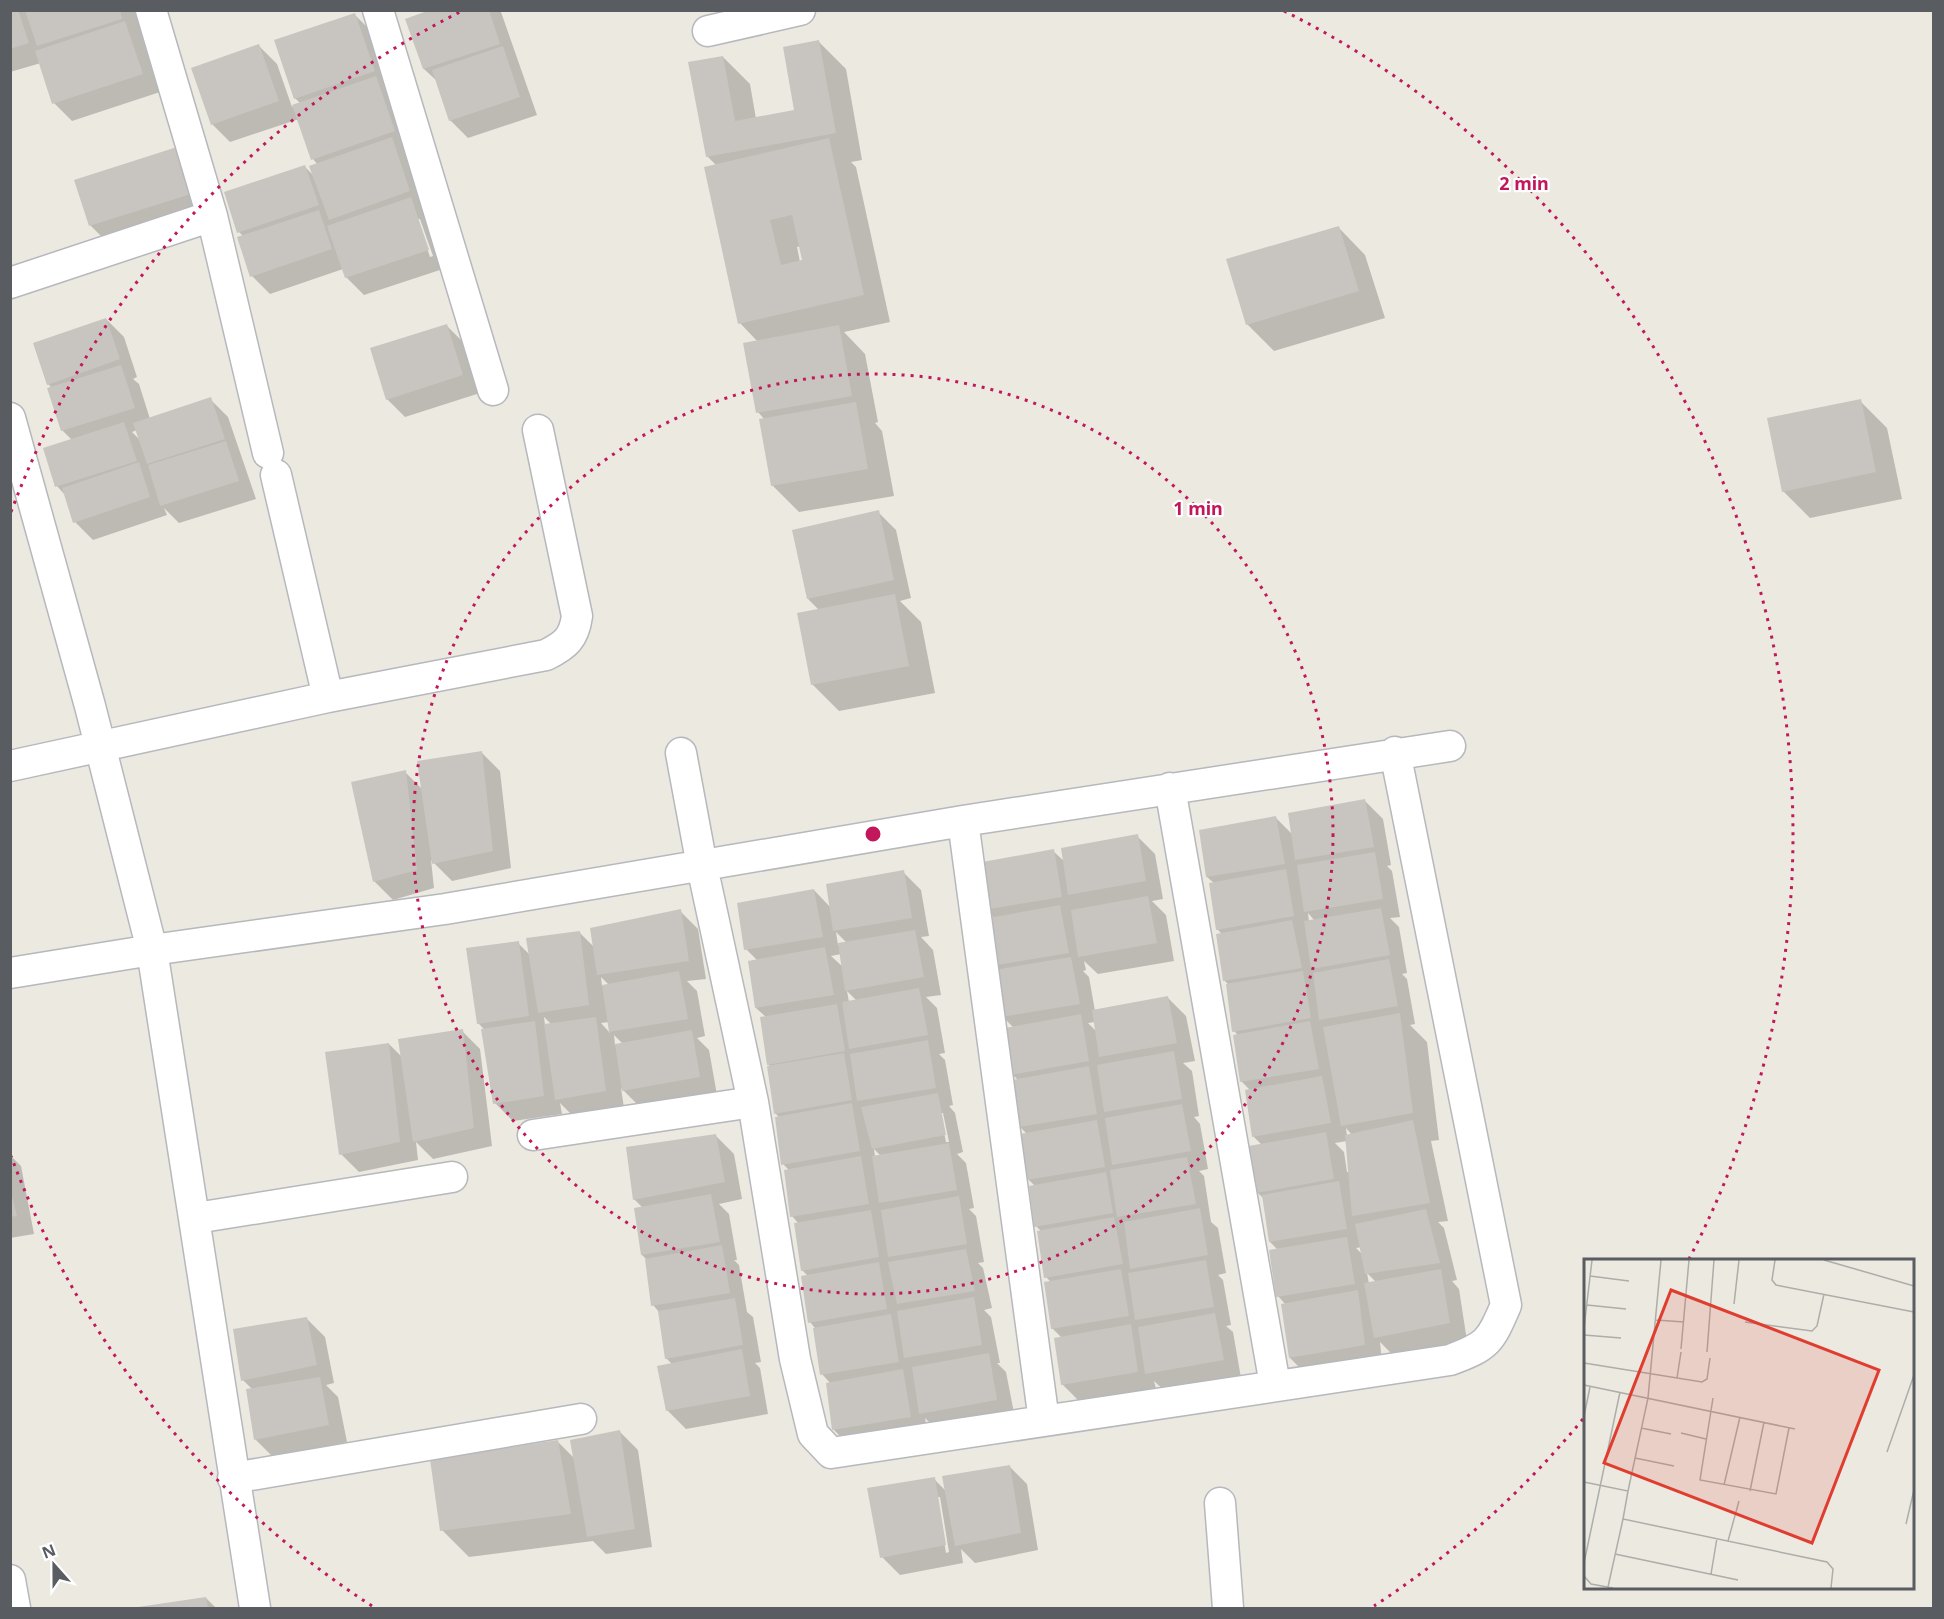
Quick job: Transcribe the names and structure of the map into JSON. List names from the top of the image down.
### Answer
{
  "north": "top",
  "rings": ["2 min", "1 min"]
}
